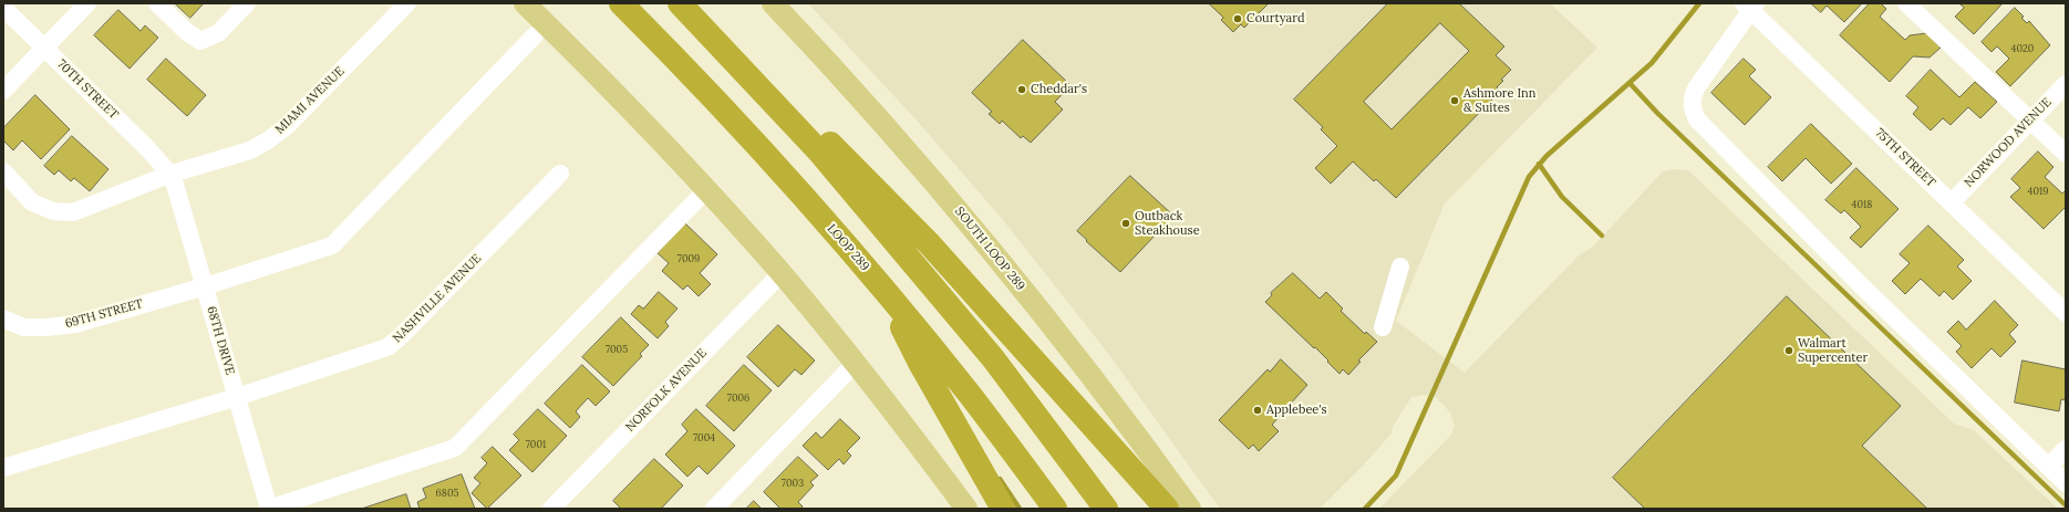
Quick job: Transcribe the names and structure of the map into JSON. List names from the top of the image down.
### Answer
{
  "streets": {
    "highway": ["LOOP 289"],
    "main road": ["SOUTH LOOP 289"],
    "street": [
      "70TH STREET",
      "MIAMI AVENUE",
      "NORWOOD AVENUE",
      "75TH STREET",
      "NASHVILLE AVENUE",
      "69TH STREET",
      "68TH DRIVE",
      "NORFOLK AVENUE"
    ]
  },
  "crossings": [
    ["70TH STREET", "MIAMI AVENUE"],
    ["70TH STREET", "68TH DRIVE"],
    ["MIAMI AVENUE", "68TH DRIVE"],
    ["NORWOOD AVENUE", "75TH STREET"],
    ["NASHVILLE AVENUE", "68TH DRIVE"],
    ["69TH STREET", "68TH DRIVE"]
  ],
  "places": [
    "Courtyard",
    "Cheddar's",
    "Ashmore Inn & Suites",
    "Outback Steakhouse",
    "Walmart Supercenter",
    "Applebee's"
  ],
  "house_numbers": [
    "4020",
    "4019",
    "4018",
    "7009",
    "7005",
    "7006",
    "7004",
    "7001",
    "7003",
    "6805"
  ]
}
